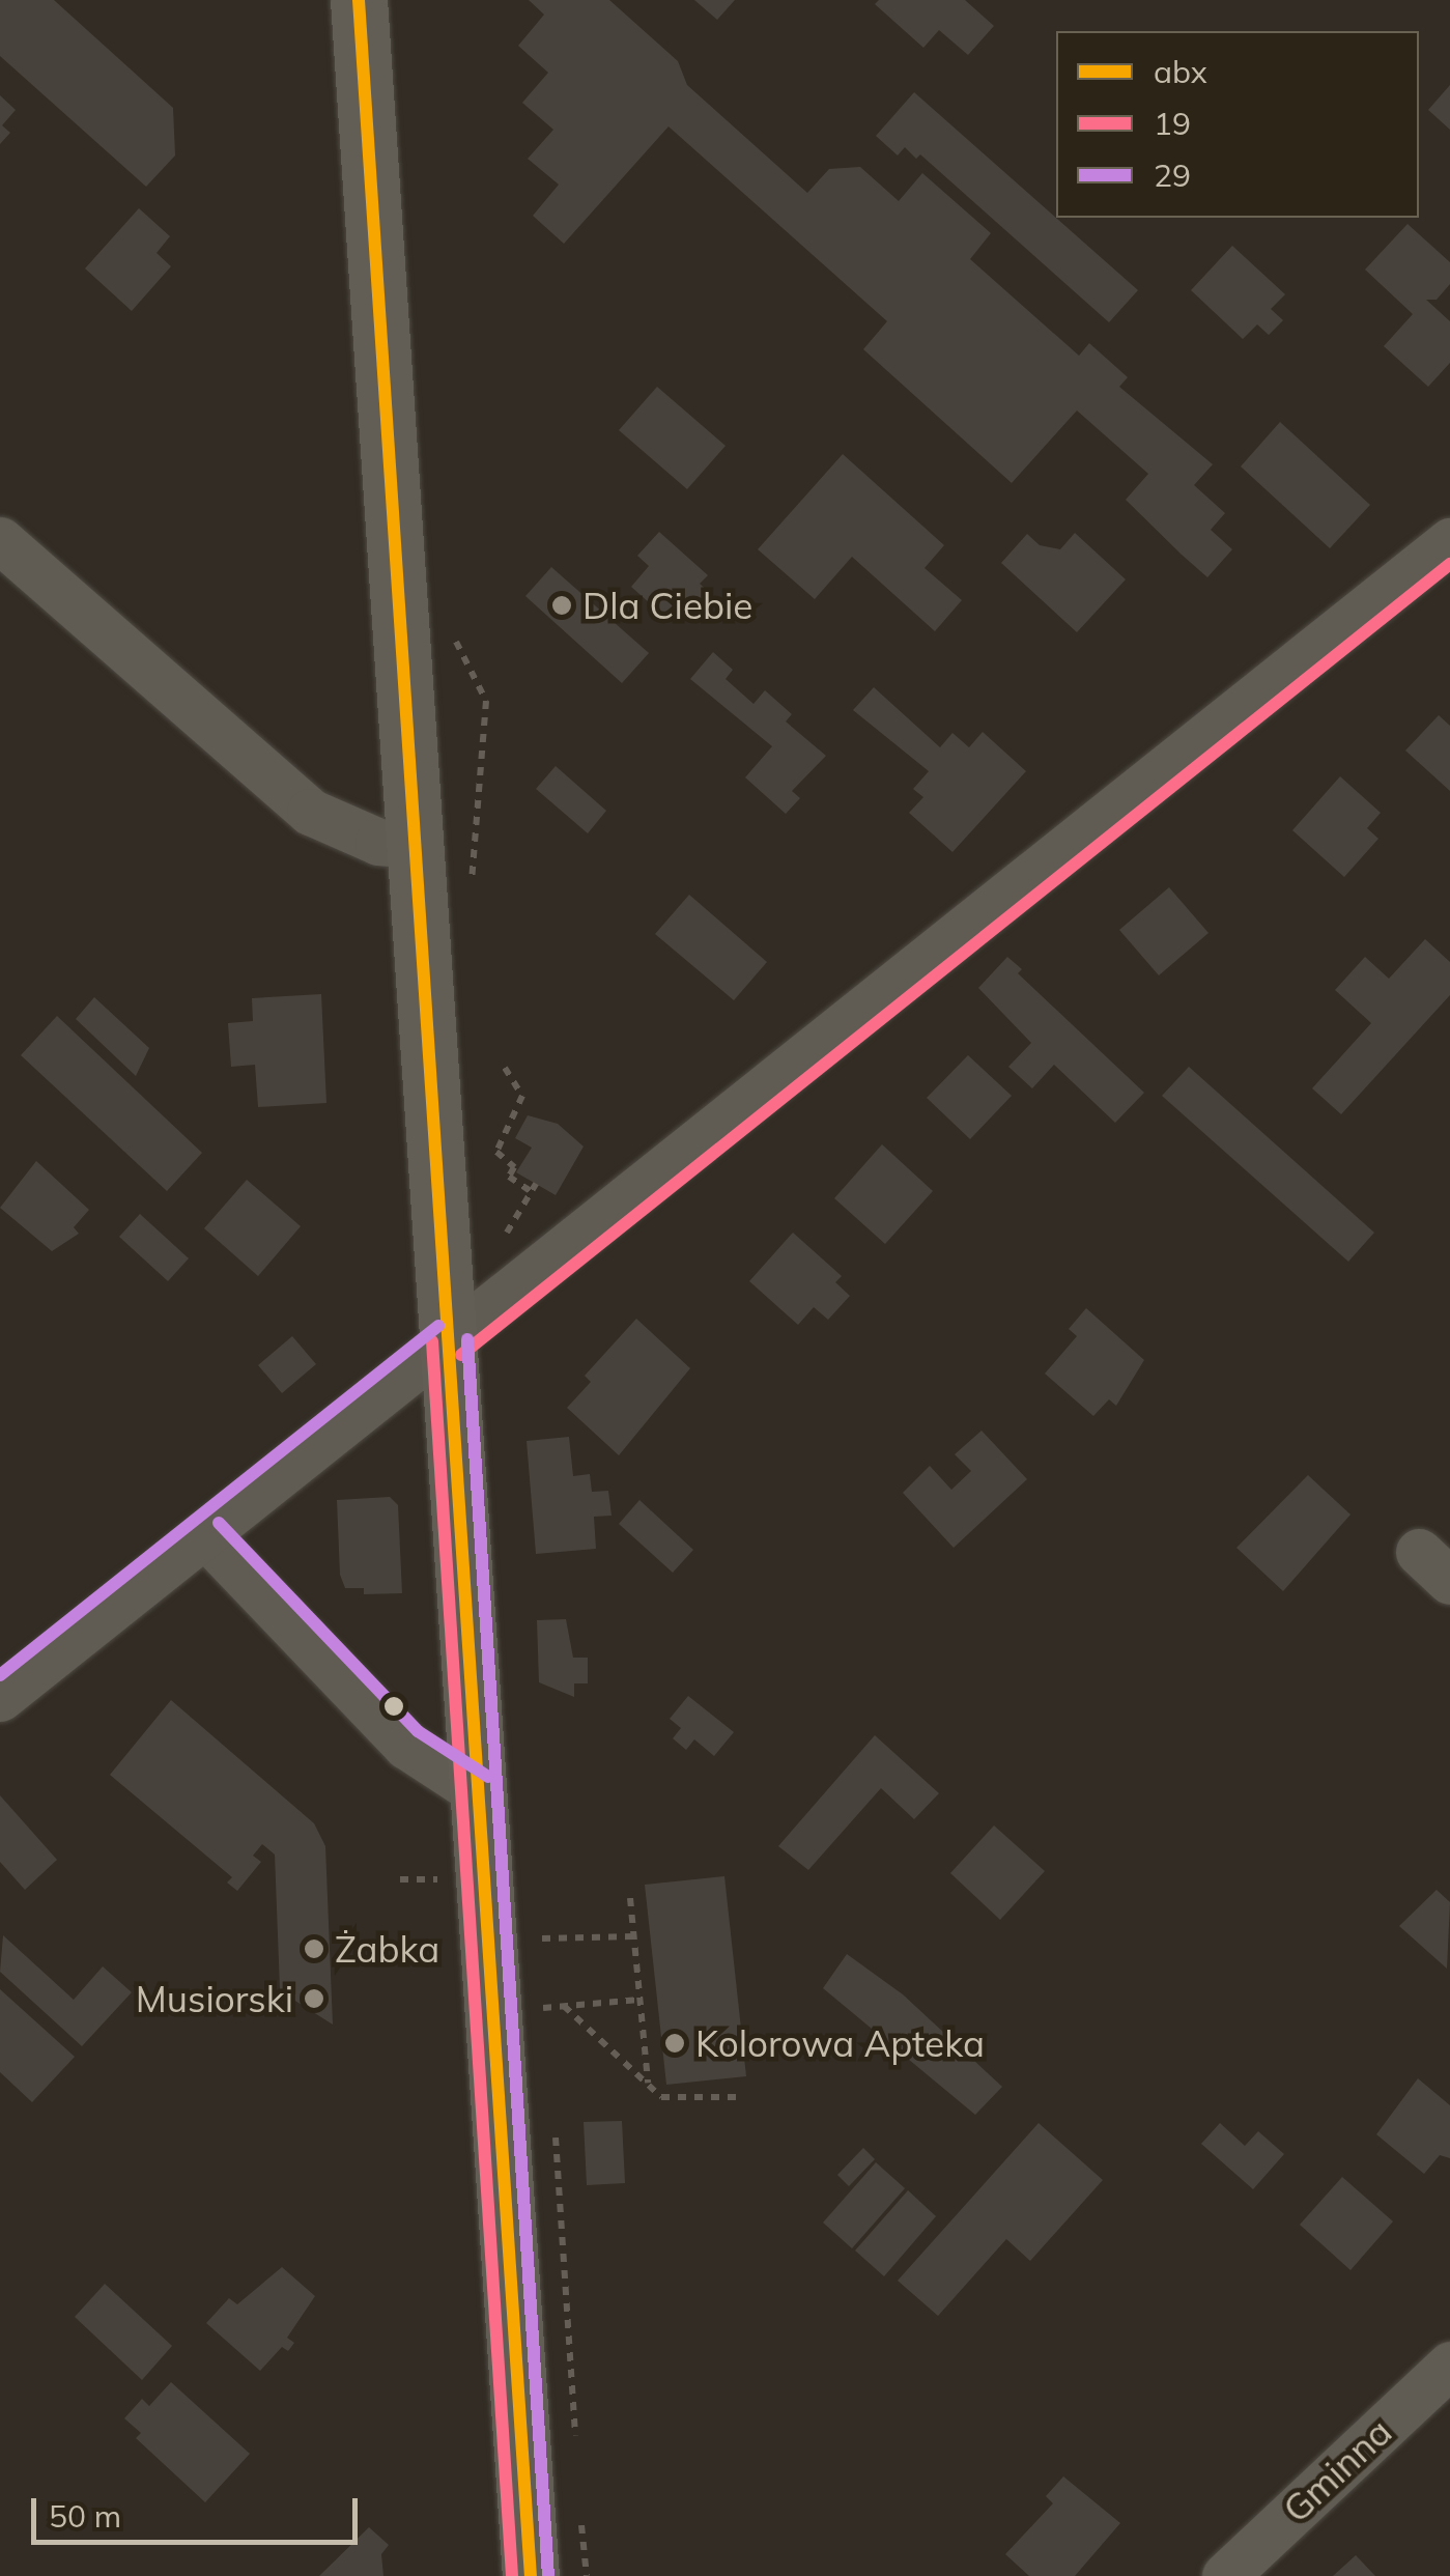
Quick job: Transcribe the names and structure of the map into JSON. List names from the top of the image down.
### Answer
{
  "streets": {
    "street": ["Gminna"]
  },
  "places": [
    "Dla Ciebie",
    "Żabka",
    "Musiorski",
    "Kolorowa Apteka"
  ],
  "lines": ["transit line abx", "transit line 19", "transit line 29"],
  "legend": ["abx", "19", "29"],
  "scale_bar": "50 m"
}
